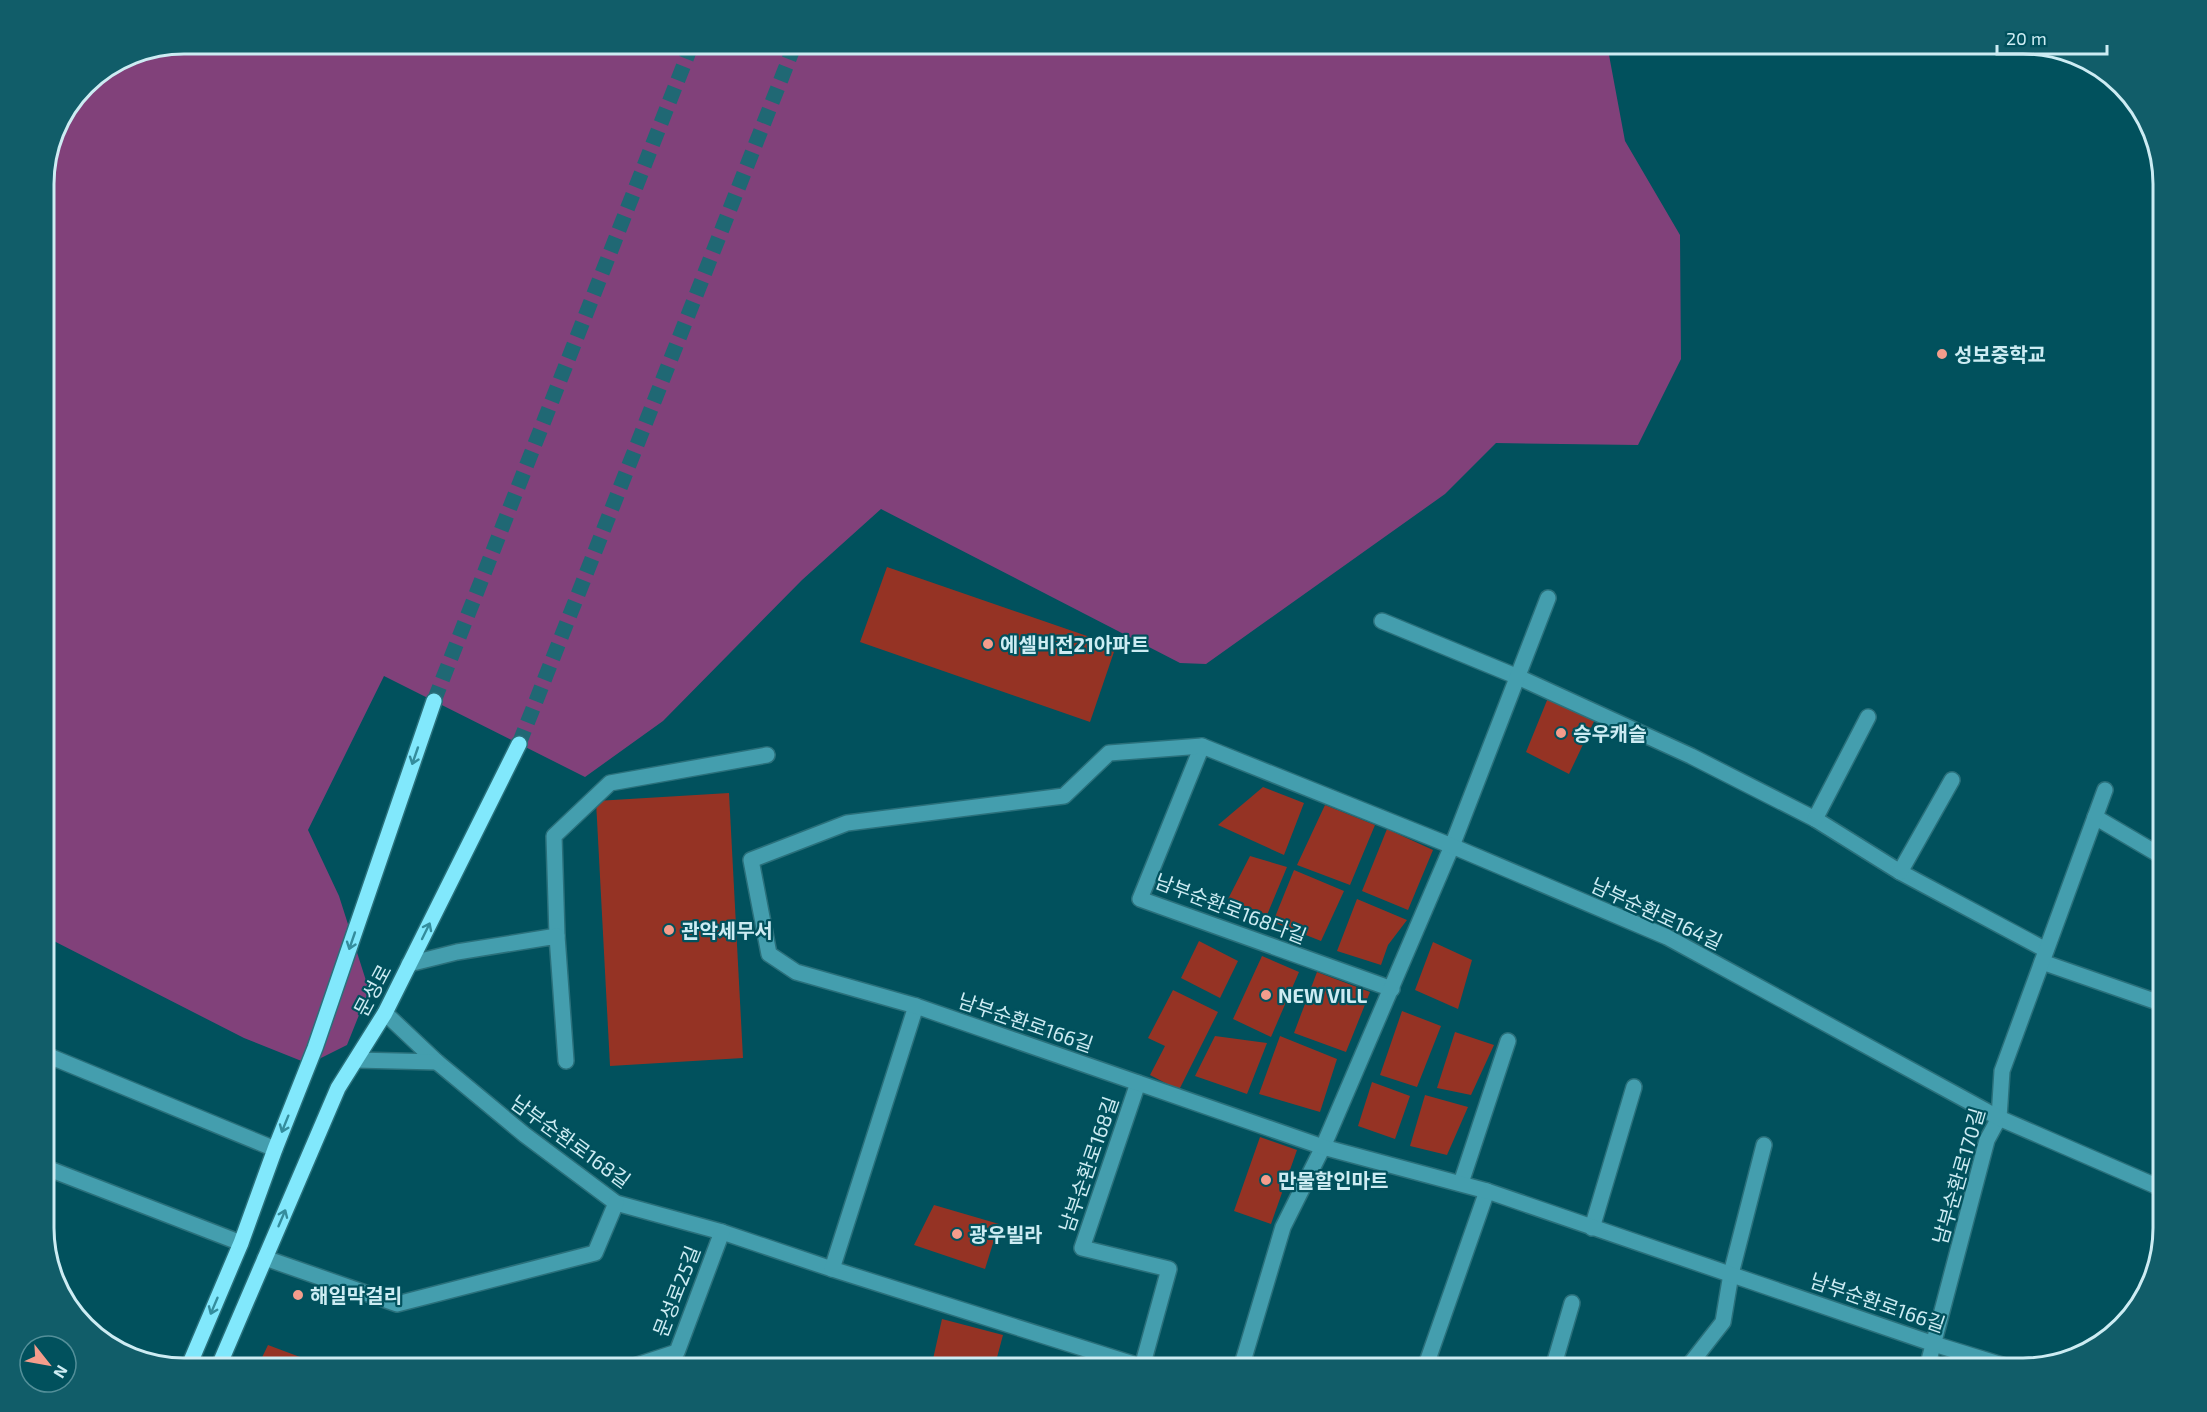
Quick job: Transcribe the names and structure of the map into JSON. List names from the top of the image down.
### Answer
{
  "streets": {
    "main road": ["문성로"],
    "street": [
      "남부순환로168다길",
      "남부순환로164길",
      "남부순환로166길",
      "남부순환로168길",
      "남부순환로170길",
      "문성로25길"
    ]
  },
  "crossings": [
    ["남부순환로168다길", "남부순환로164길"],
    ["남부순환로164길", "남부순환로166길"],
    ["남부순환로164길", "남부순환로170길"],
    ["문성로", "남부순환로168길"],
    ["남부순환로166길", "남부순환로168길"],
    ["남부순환로166길", "남부순환로170길"],
    ["남부순환로168길", "문성로25길"]
  ],
  "places": [
    "성보중학교",
    "에셀비전21아파트",
    "승우캐슬",
    "관악세무서",
    "NEW VILL",
    "만물할인마트",
    "광우빌라",
    "해일막걸리"
  ],
  "scale_bar": "20 m",
  "north": "bottom right"
}
